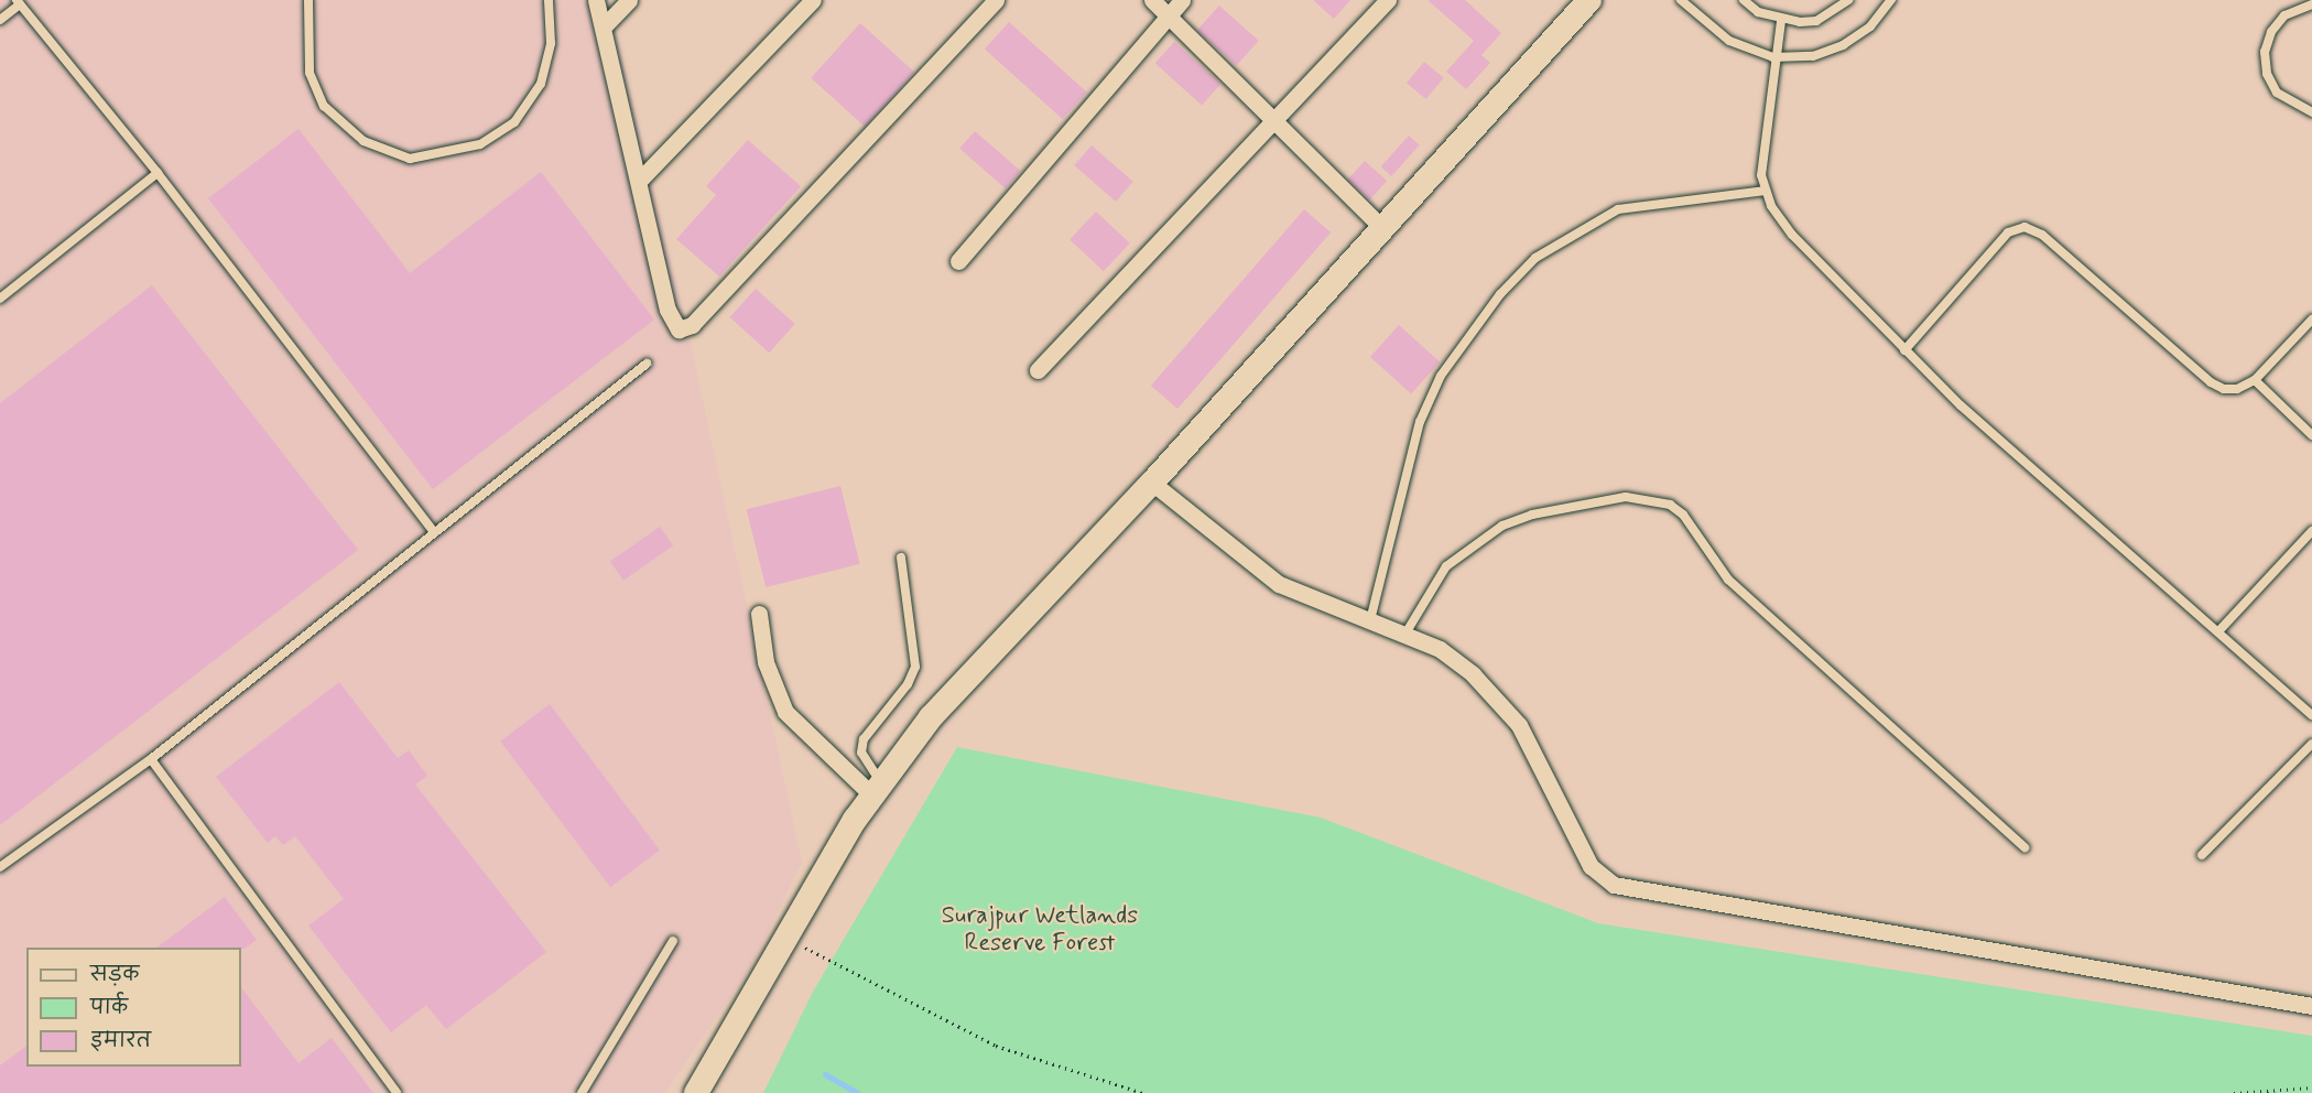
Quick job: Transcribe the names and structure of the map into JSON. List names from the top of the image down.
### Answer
{
  "parks": ["Surajpur Wetlands Reserve Forest"],
  "legend": ["सड़क", "पार्क", "इमारत"]
}
